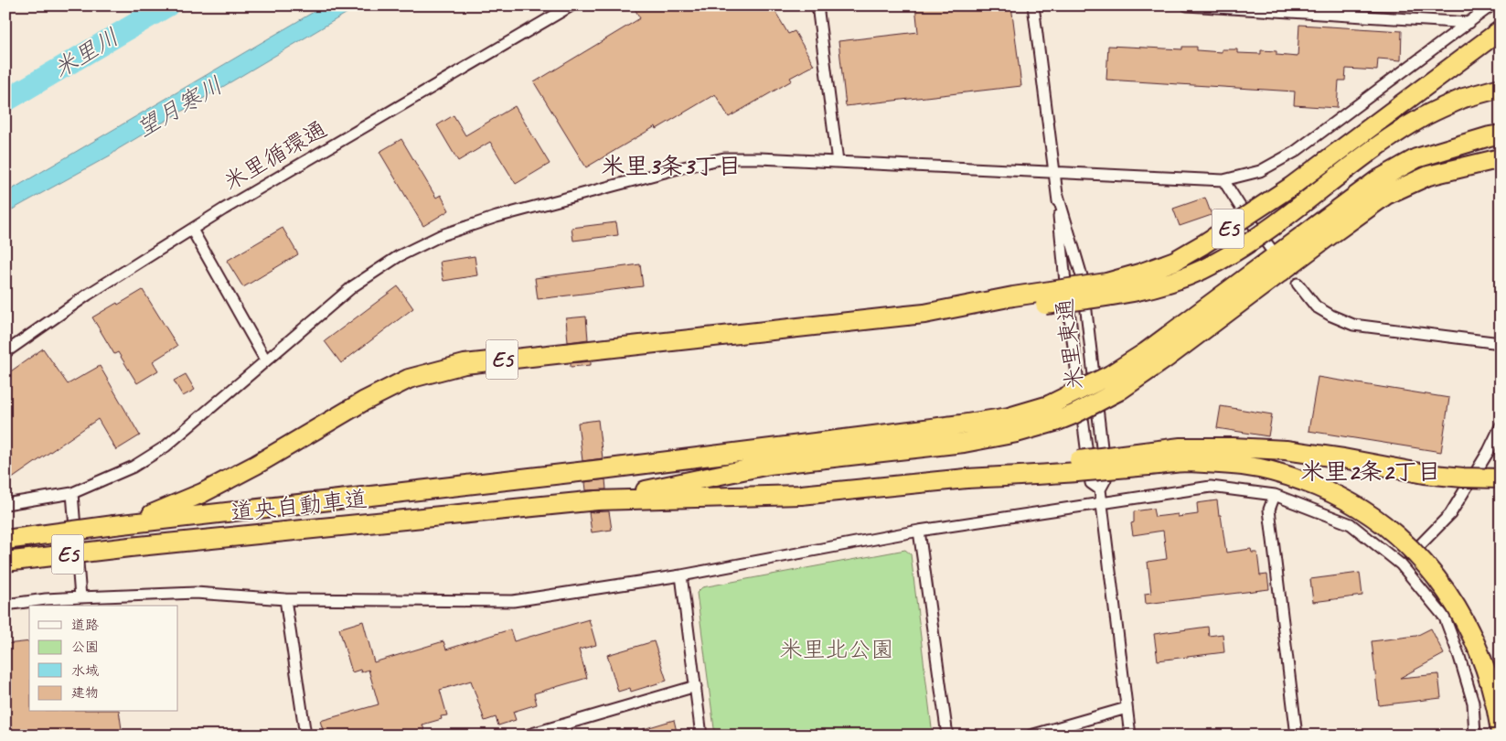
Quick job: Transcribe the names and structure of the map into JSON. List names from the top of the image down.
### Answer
{
  "streets": {
    "highway": ["E5", "道央自動車道"],
    "street": ["米里循環通", "米里東通"]
  },
  "crossings": [
    ["E5", "道央自動車道"]
  ],
  "districts": ["米里3条3丁目", "米里2条2丁目"],
  "water": ["米里川", "望月寒川"],
  "parks": ["米里北公園"],
  "legend": [
    "道路",
    "公園",
    "水域",
    "建物"
  ]
}
